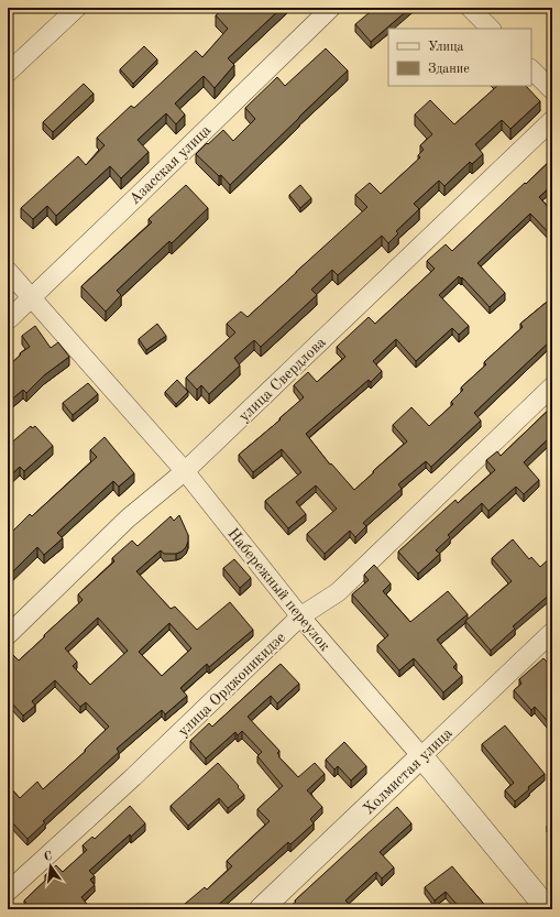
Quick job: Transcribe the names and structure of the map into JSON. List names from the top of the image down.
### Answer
{
  "streets": {
    "street": [
      "Азасская улица",
      "улица Свердлова",
      "Набережный переулок",
      "улица Орджоникидзе",
      "Холмистая улица"
    ]
  },
  "crossings": [
    ["Азасская улица", "Набережный переулок"],
    ["улица Свердлова", "Набережный переулок"],
    ["Набережный переулок", "улица Орджоникидзе"],
    ["Набережный переулок", "Холмистая улица"]
  ],
  "legend": ["Улица", "Здание"],
  "north": "top"
}
